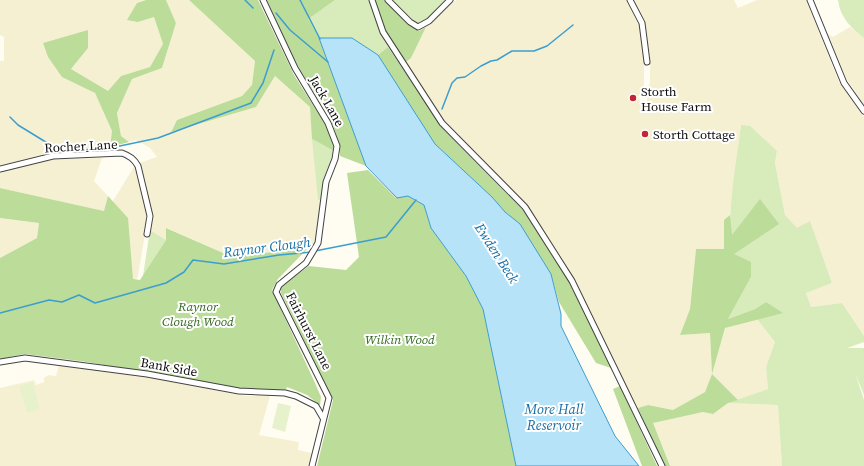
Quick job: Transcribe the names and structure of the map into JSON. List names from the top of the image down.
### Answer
{
  "streets": {
    "street": [
      "Jack Lane",
      "Rocher Lane",
      "Fairhurst Lane",
      "Bank Side"
    ]
  },
  "crossings": [
    ["Jack Lane", "Fairhurst Lane"],
    ["Fairhurst Lane", "Bank Side"]
  ],
  "water": ["Raynor Clough", "Ewden Beck", "More Hall Reservoir"],
  "parks": ["Raynor Clough Wood", "Wilkin Wood"],
  "places": ["Storth House Farm", "Storth Cottage"]
}
